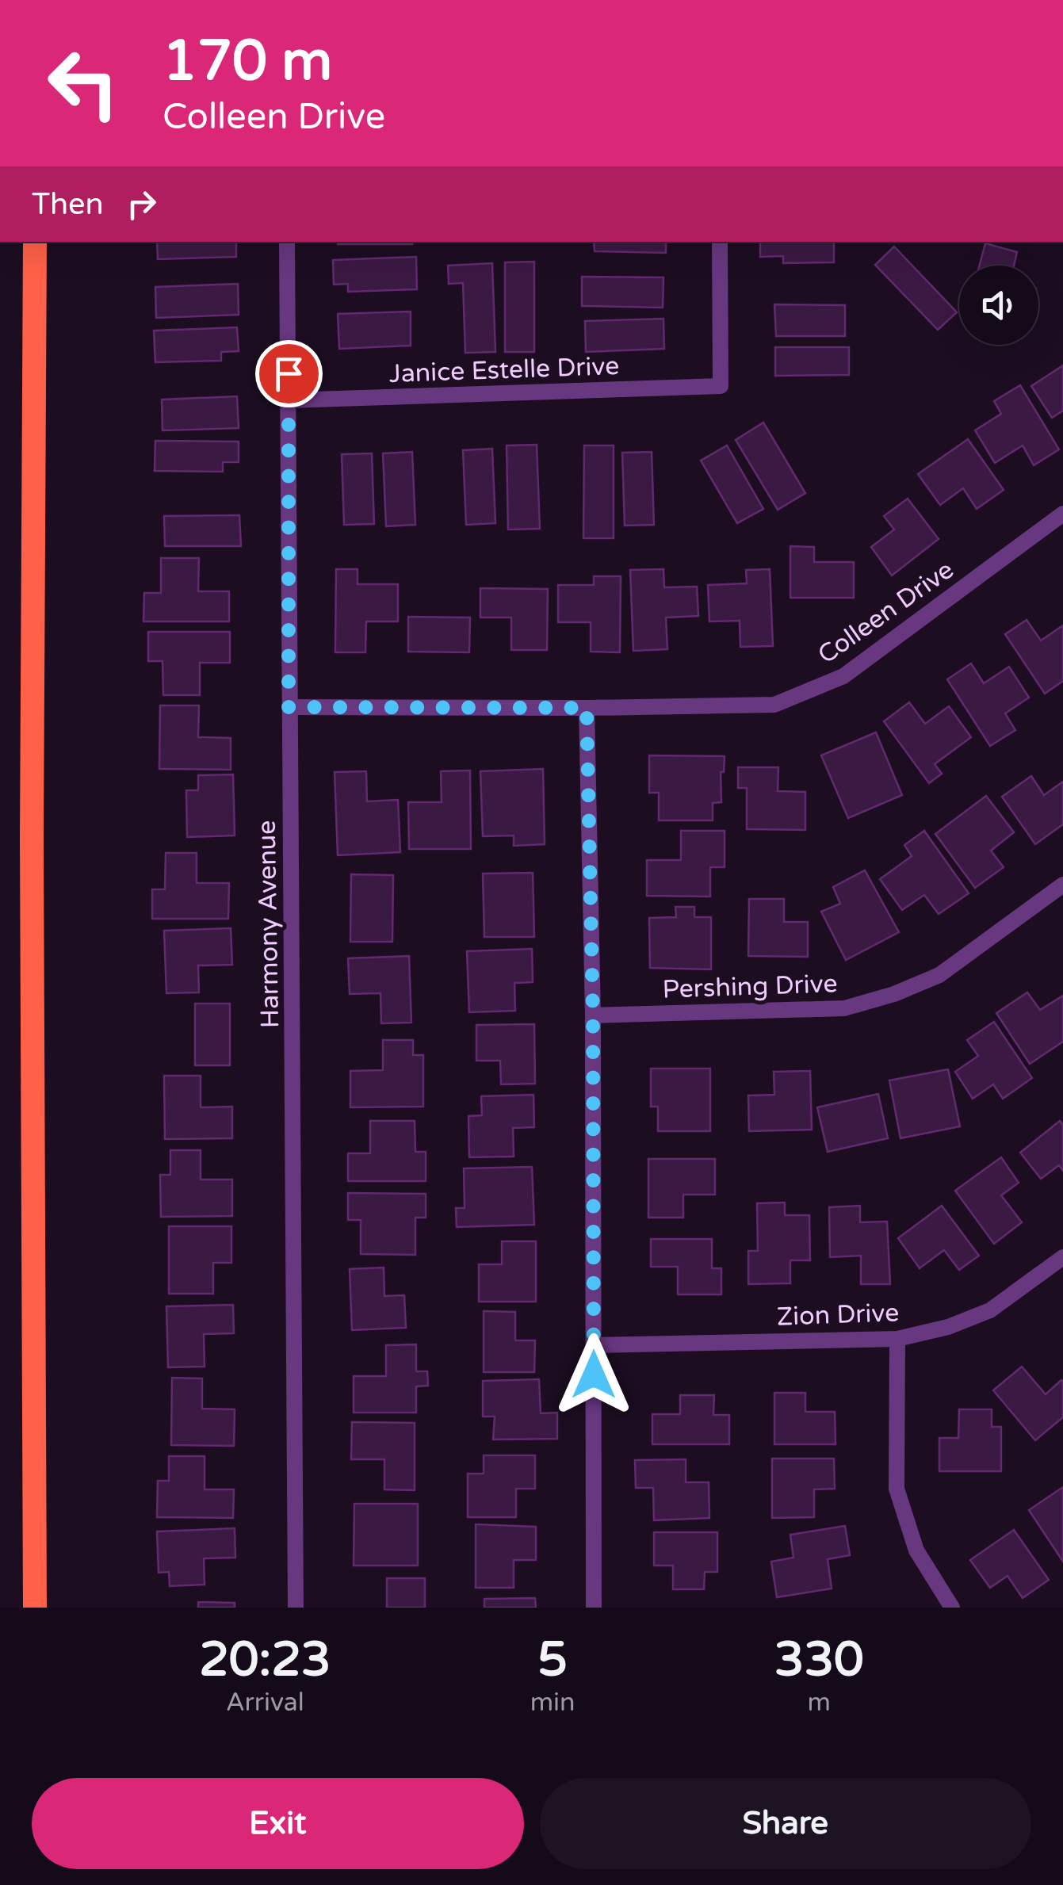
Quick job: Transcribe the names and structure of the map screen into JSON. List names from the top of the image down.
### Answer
{
  "streets": {
    "street": [
      "Janice Estelle Drive",
      "Colleen Drive",
      "Harmony Avenue",
      "Pershing Drive",
      "Zion Drive"
    ]
  },
  "crossings": [
    ["Janice Estelle Drive", "Harmony Avenue"],
    ["Colleen Drive", "Harmony Avenue"]
  ],
  "page": {
    "turn": ["170 m", "Colleen Drive"],
    "then": "Then",
    "eta": [
      "20:23",
      "Arrival",
      "5",
      "min",
      "330",
      "m"
    ],
    "buttons": ["Exit", "Share"]
  }
}
